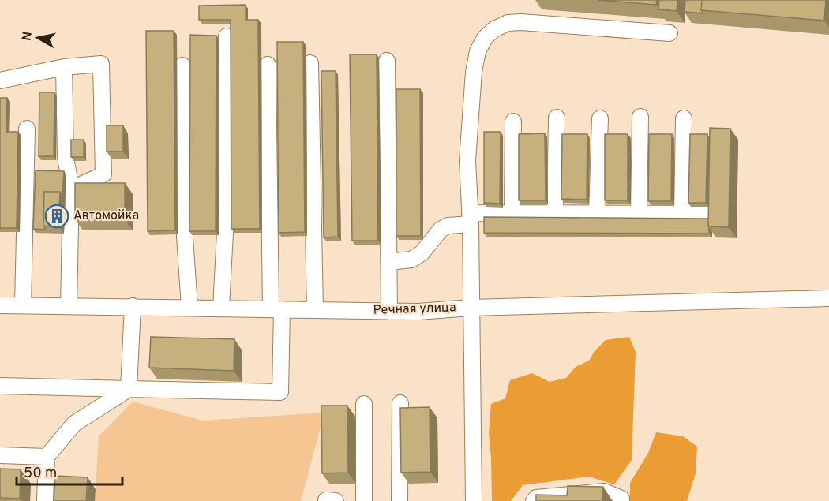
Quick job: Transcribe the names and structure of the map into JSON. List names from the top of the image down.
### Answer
{
  "streets": {
    "street": ["Речная улица"]
  },
  "places": {
    "building": ["Автомойка"]
  },
  "scale_bar": "50 m",
  "north": "left"
}
